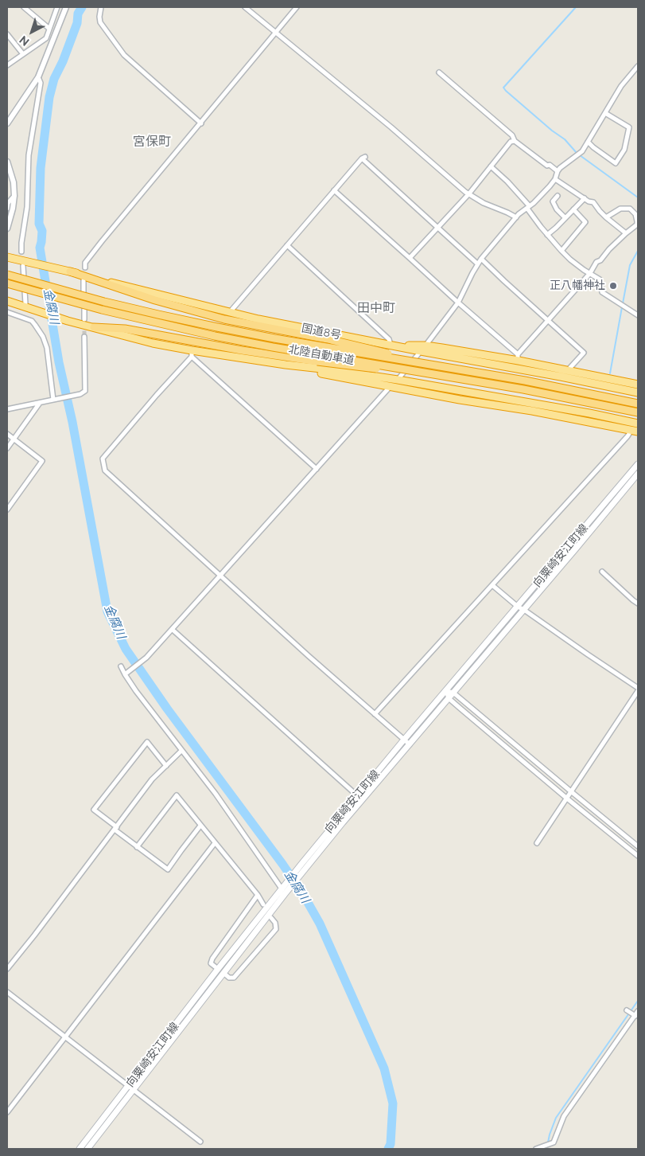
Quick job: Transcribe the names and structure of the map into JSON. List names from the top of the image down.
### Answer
{
  "streets": {
    "highway": ["国道8号", "北陸自動車道"],
    "main road": ["向粟崎安江町線"]
  },
  "districts": ["宮保町", "田中町"],
  "water": ["金腐川"],
  "places": ["正八幡神社"],
  "north": "bottom left"
}
